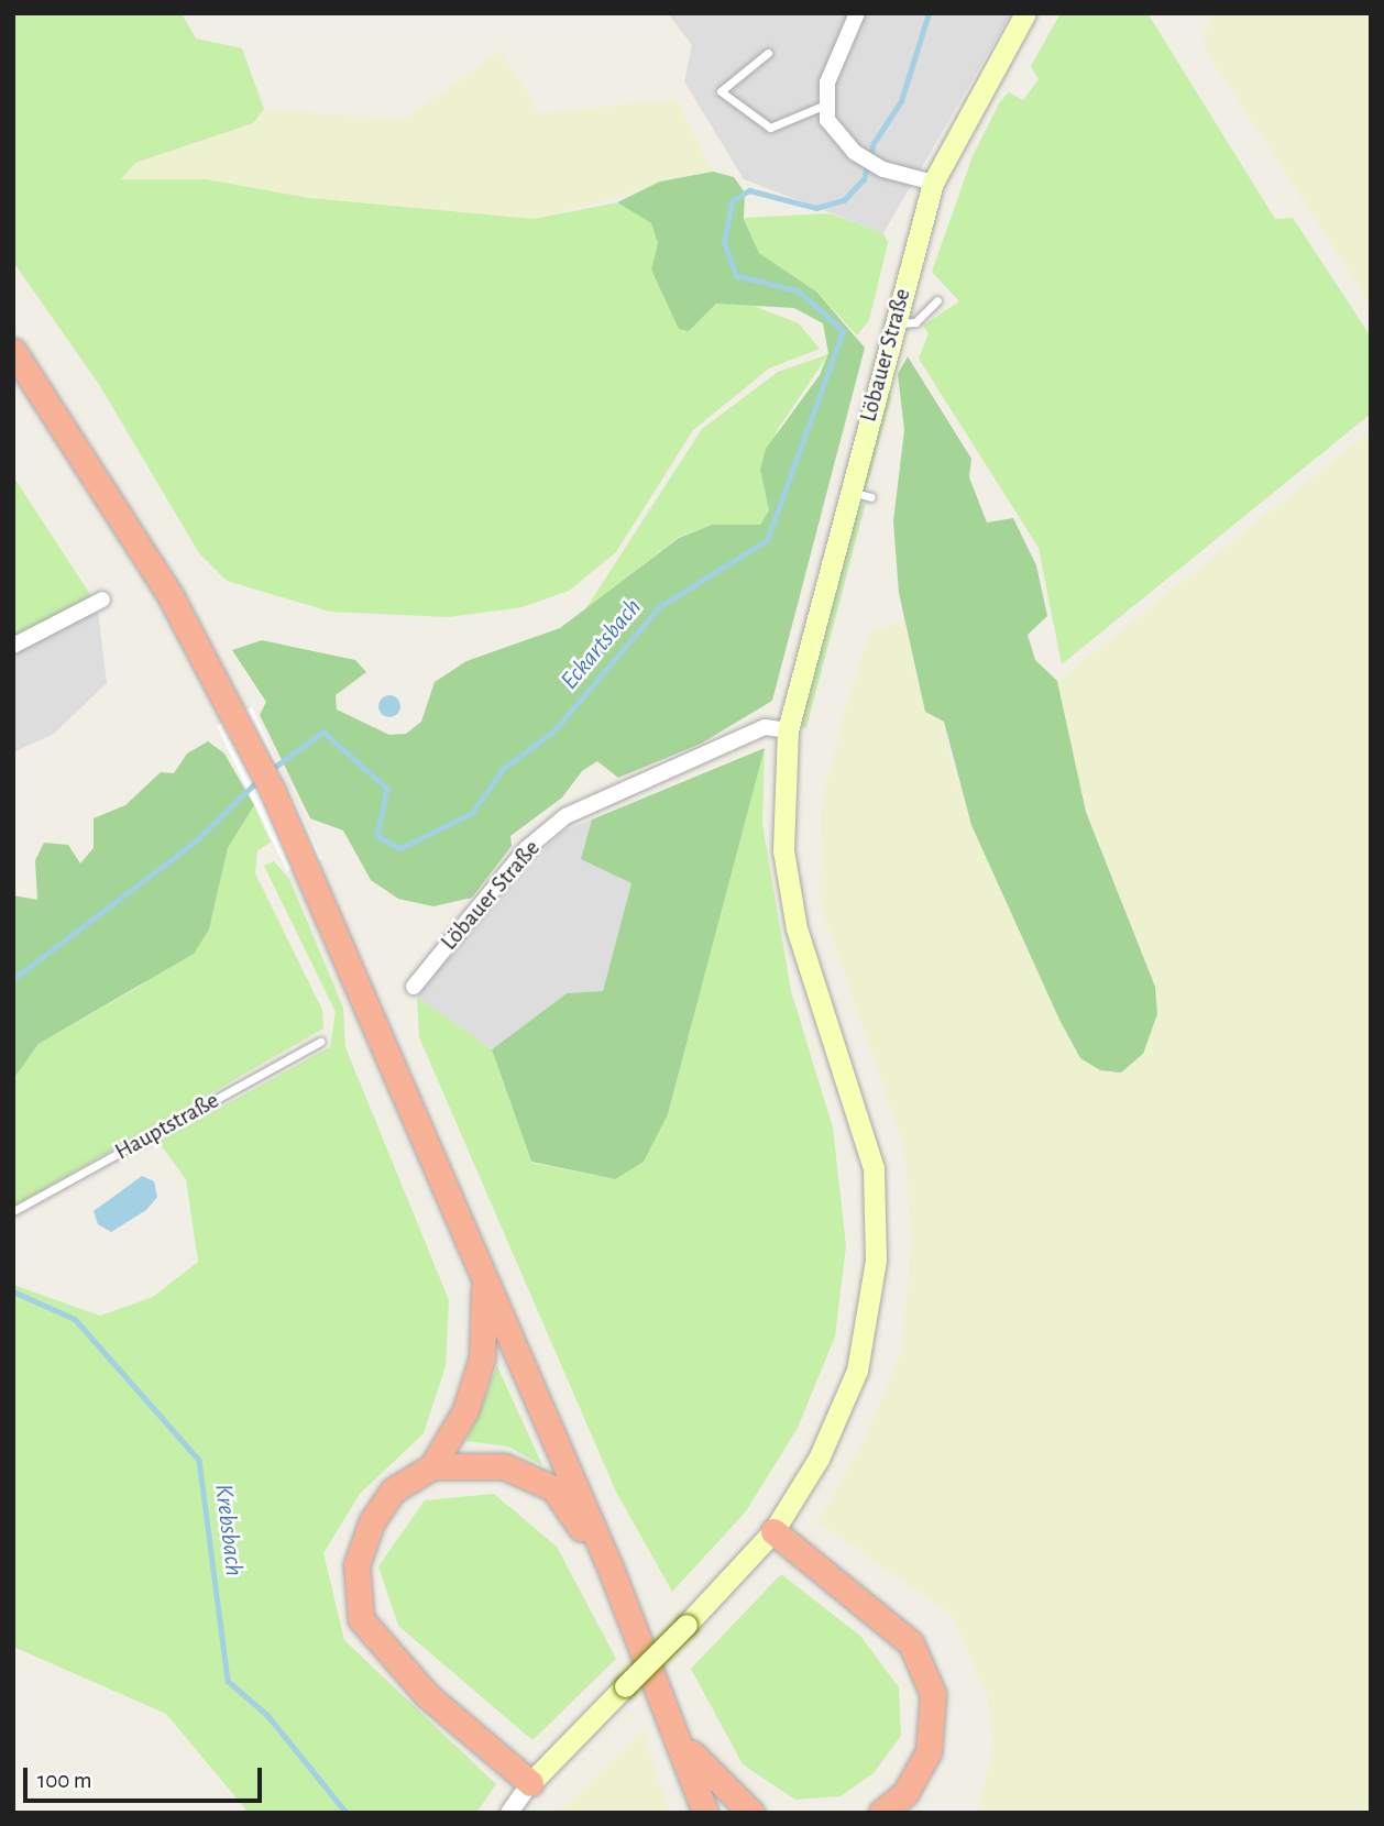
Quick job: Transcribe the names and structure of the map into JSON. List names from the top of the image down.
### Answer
{
  "streets": {
    "main road": ["Löbauer Straße"],
    "lane": ["Hauptstraße"]
  },
  "water": ["Eckartsbach", "Krebsbach"],
  "scale_bar": "100 m"
}
